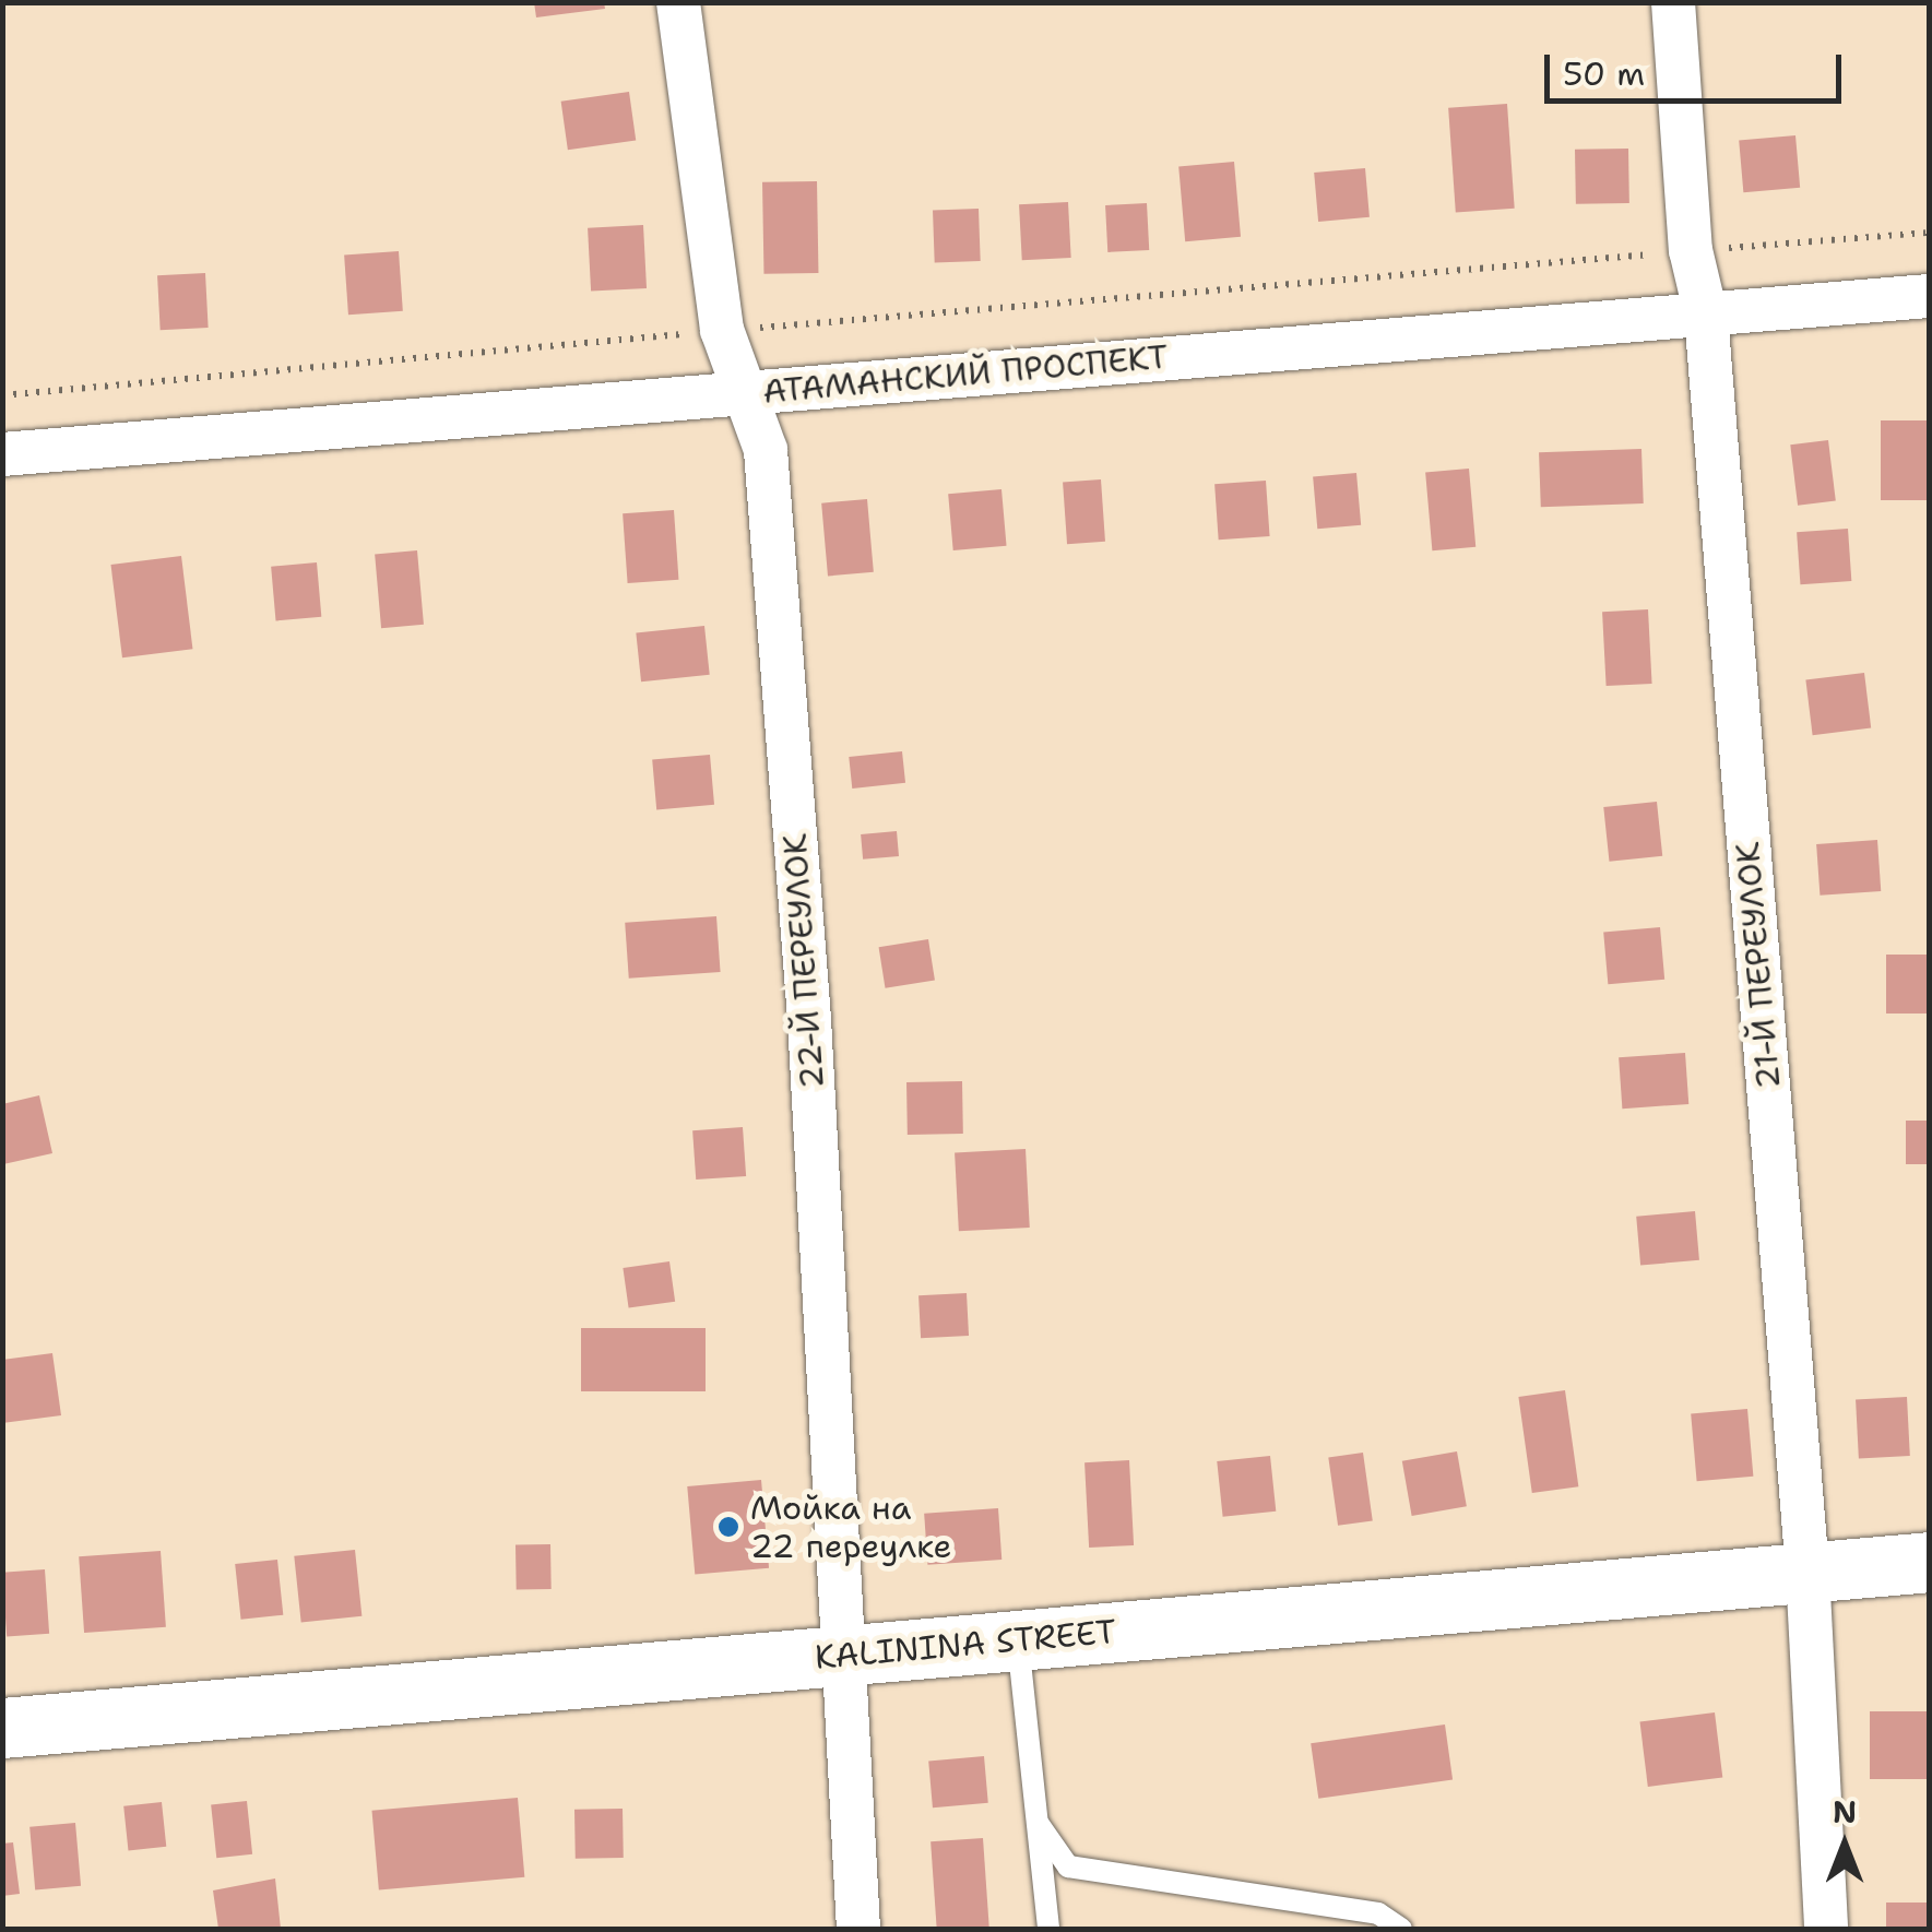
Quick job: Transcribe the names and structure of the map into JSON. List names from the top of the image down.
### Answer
{
  "streets": {
    "main road": ["KALININA STREET"],
    "street": ["АТАМАНСКИЙ ПРОСПЕКТ", "22-Й ПЕРЕУЛОК", "21-Й ПЕРЕУЛОК"]
  },
  "crossings": [
    ["АТАМАНСКИЙ ПРОСПЕКТ", "22-Й ПЕРЕУЛОК"],
    ["АТАМАНСКИЙ ПРОСПЕКТ", "21-Й ПЕРЕУЛОК"],
    ["22-Й ПЕРЕУЛОК", "KALININA STREET"],
    ["21-Й ПЕРЕУЛОК", "KALININA STREET"]
  ],
  "places": ["Мойка на 22 переулке"],
  "scale_bar": "50 m",
  "north": "top"
}
